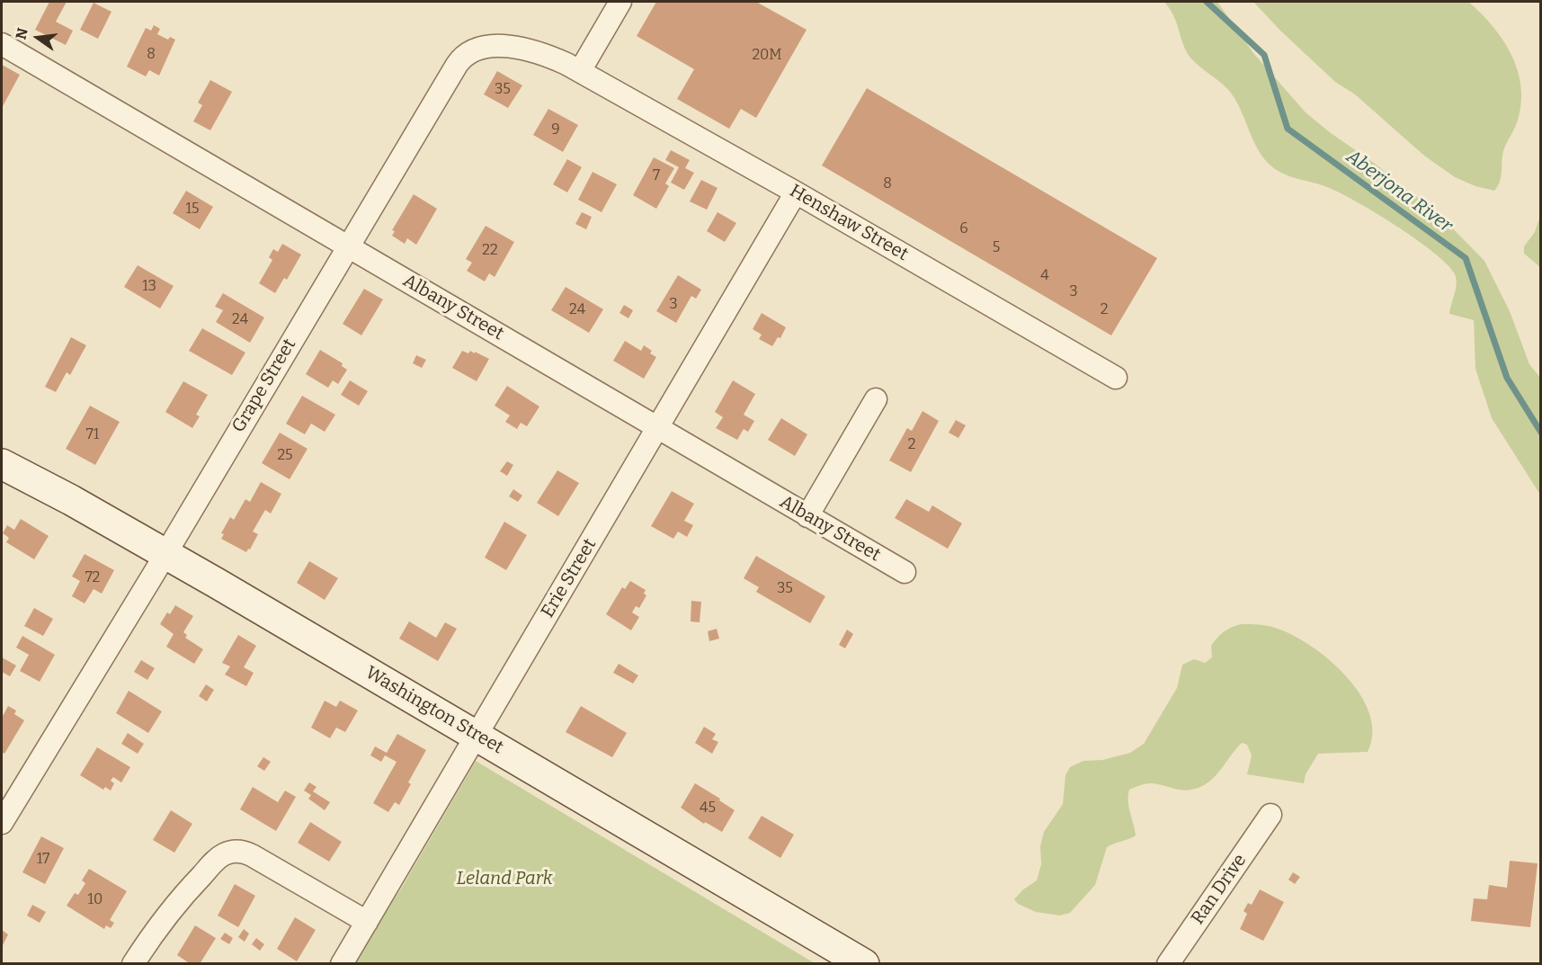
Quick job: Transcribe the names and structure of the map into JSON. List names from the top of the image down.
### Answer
{
  "streets": {
    "main road": ["Washington Street"],
    "street": [
      "Henshaw Street",
      "Albany Street",
      "Grape Street",
      "Erie Street",
      "Ran Drive"
    ]
  },
  "crossings": [
    ["Henshaw Street", "Grape Street"],
    ["Henshaw Street", "Erie Street"],
    ["Albany Street", "Grape Street"],
    ["Albany Street", "Erie Street"],
    ["Grape Street", "Washington Street"],
    ["Erie Street", "Washington Street"]
  ],
  "water": ["Aberjona River"],
  "parks": ["Leland Park"],
  "house_numbers": [
    "8",
    "20M",
    "35",
    "9",
    "7",
    "8",
    "15",
    "6",
    "5",
    "22",
    "4",
    "13",
    "3",
    "3",
    "24",
    "2",
    "24",
    "71",
    "2",
    "25",
    "72",
    "35",
    "45",
    "17",
    "10"
  ],
  "north": "left"
}
